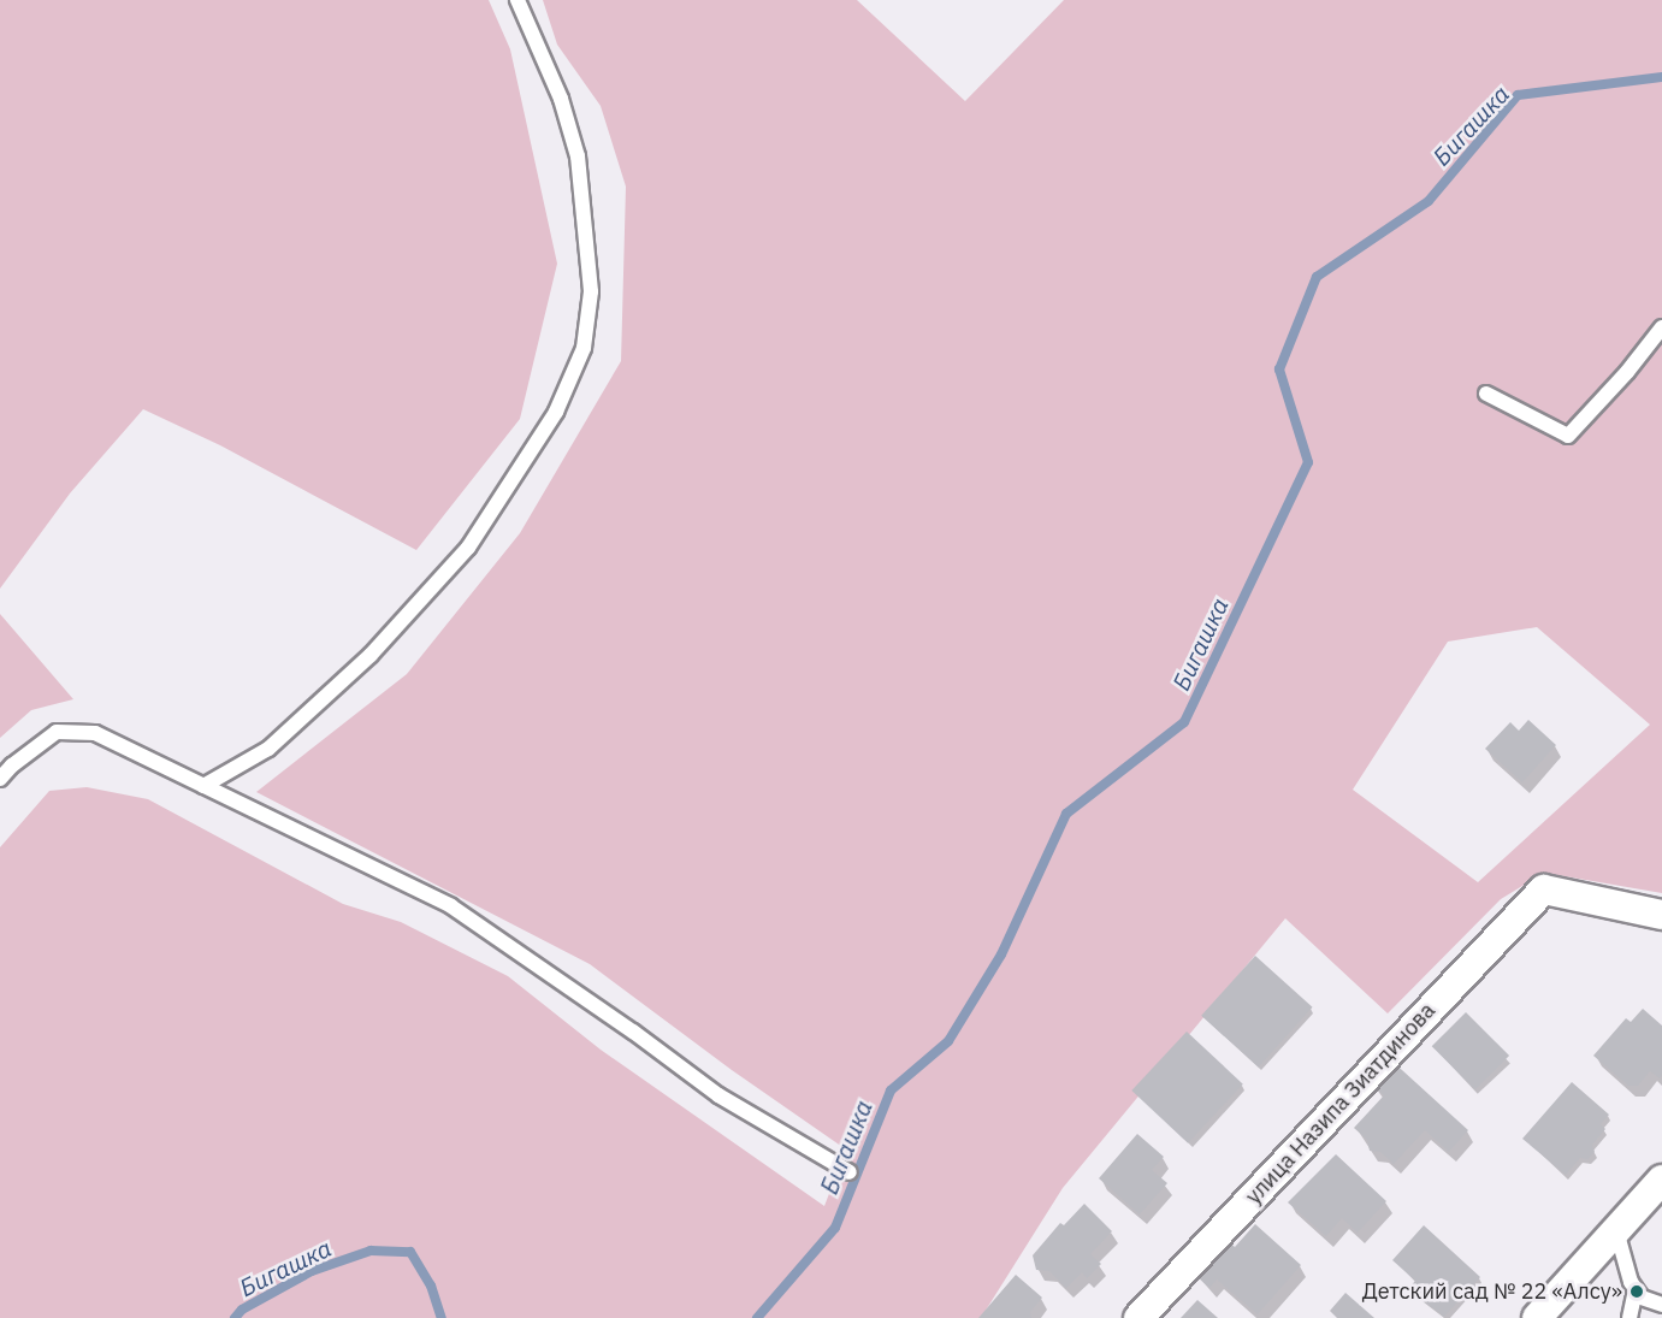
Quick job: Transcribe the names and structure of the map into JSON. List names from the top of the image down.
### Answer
{
  "streets": {
    "street": ["улица Назипа Зиатдинова"]
  },
  "water": ["Бигашка"],
  "places": ["Детский сад № 22 «Алсу»"]
}
